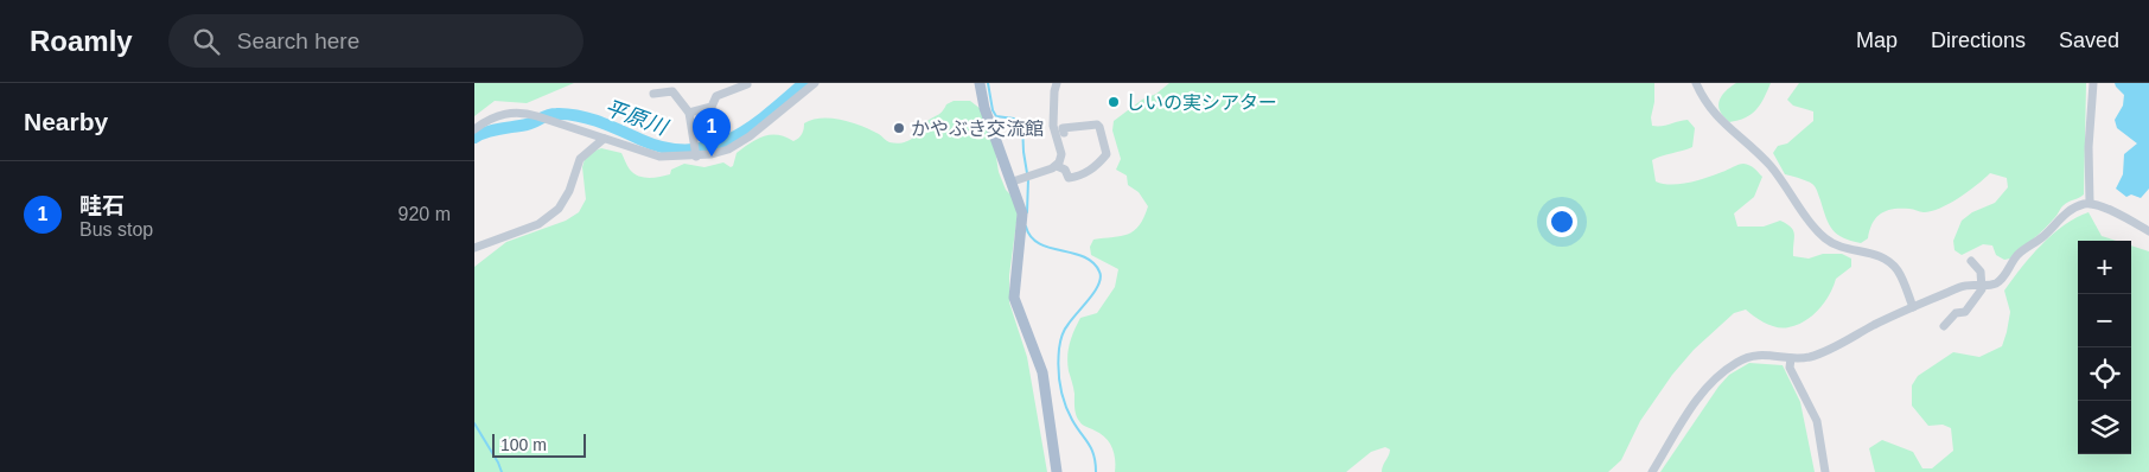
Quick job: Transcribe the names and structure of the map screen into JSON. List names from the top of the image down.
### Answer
{
  "water": ["平原川"],
  "places": ["しいの実シアター", "かやぶき交流館"],
  "scale_bar": "100 m",
  "page": {
    "header": "Roamly",
    "search": "Search here",
    "nav": ["Map", "Directions", "Saved"],
    "heading": "Nearby",
    "pins": "1",
    "list": [
      {
        "mark": "1",
        "name": "畦石",
        "note": "Bus stop",
        "value": "920 m"
      }
    ],
    "map_buttons": ["+", "−"],
    "scale": "100 m"
  }
}
